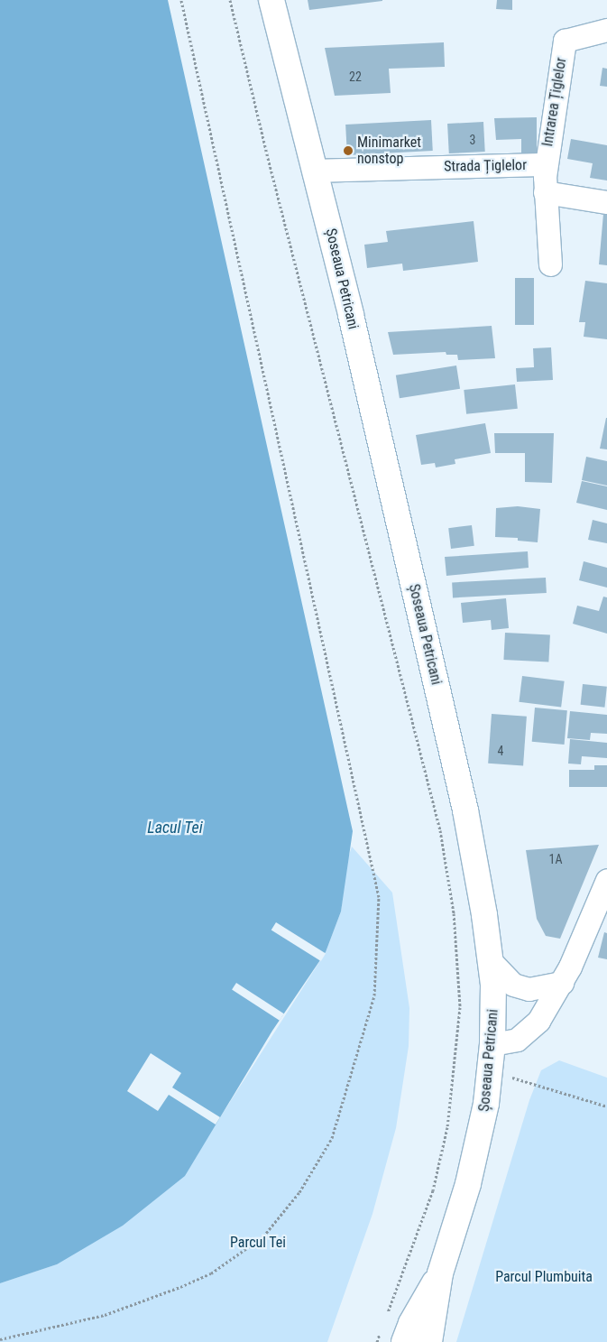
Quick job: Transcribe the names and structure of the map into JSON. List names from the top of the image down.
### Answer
{
  "streets": {
    "main road": ["Șoseaua Petricani"],
    "street": ["Intrarea Țiglelor", "Strada Țiglelor"]
  },
  "crossings": [
    ["Intrarea Țiglelor", "Strada Țiglelor"],
    ["Strada Țiglelor", "Șoseaua Petricani"]
  ],
  "water": ["Lacul Tei"],
  "parks": ["Parcul Tei", "Parcul Plumbuita"],
  "places": ["Minimarket nonstop"],
  "house_numbers": [
    "22",
    "3",
    "4",
    "1A"
  ]
}
